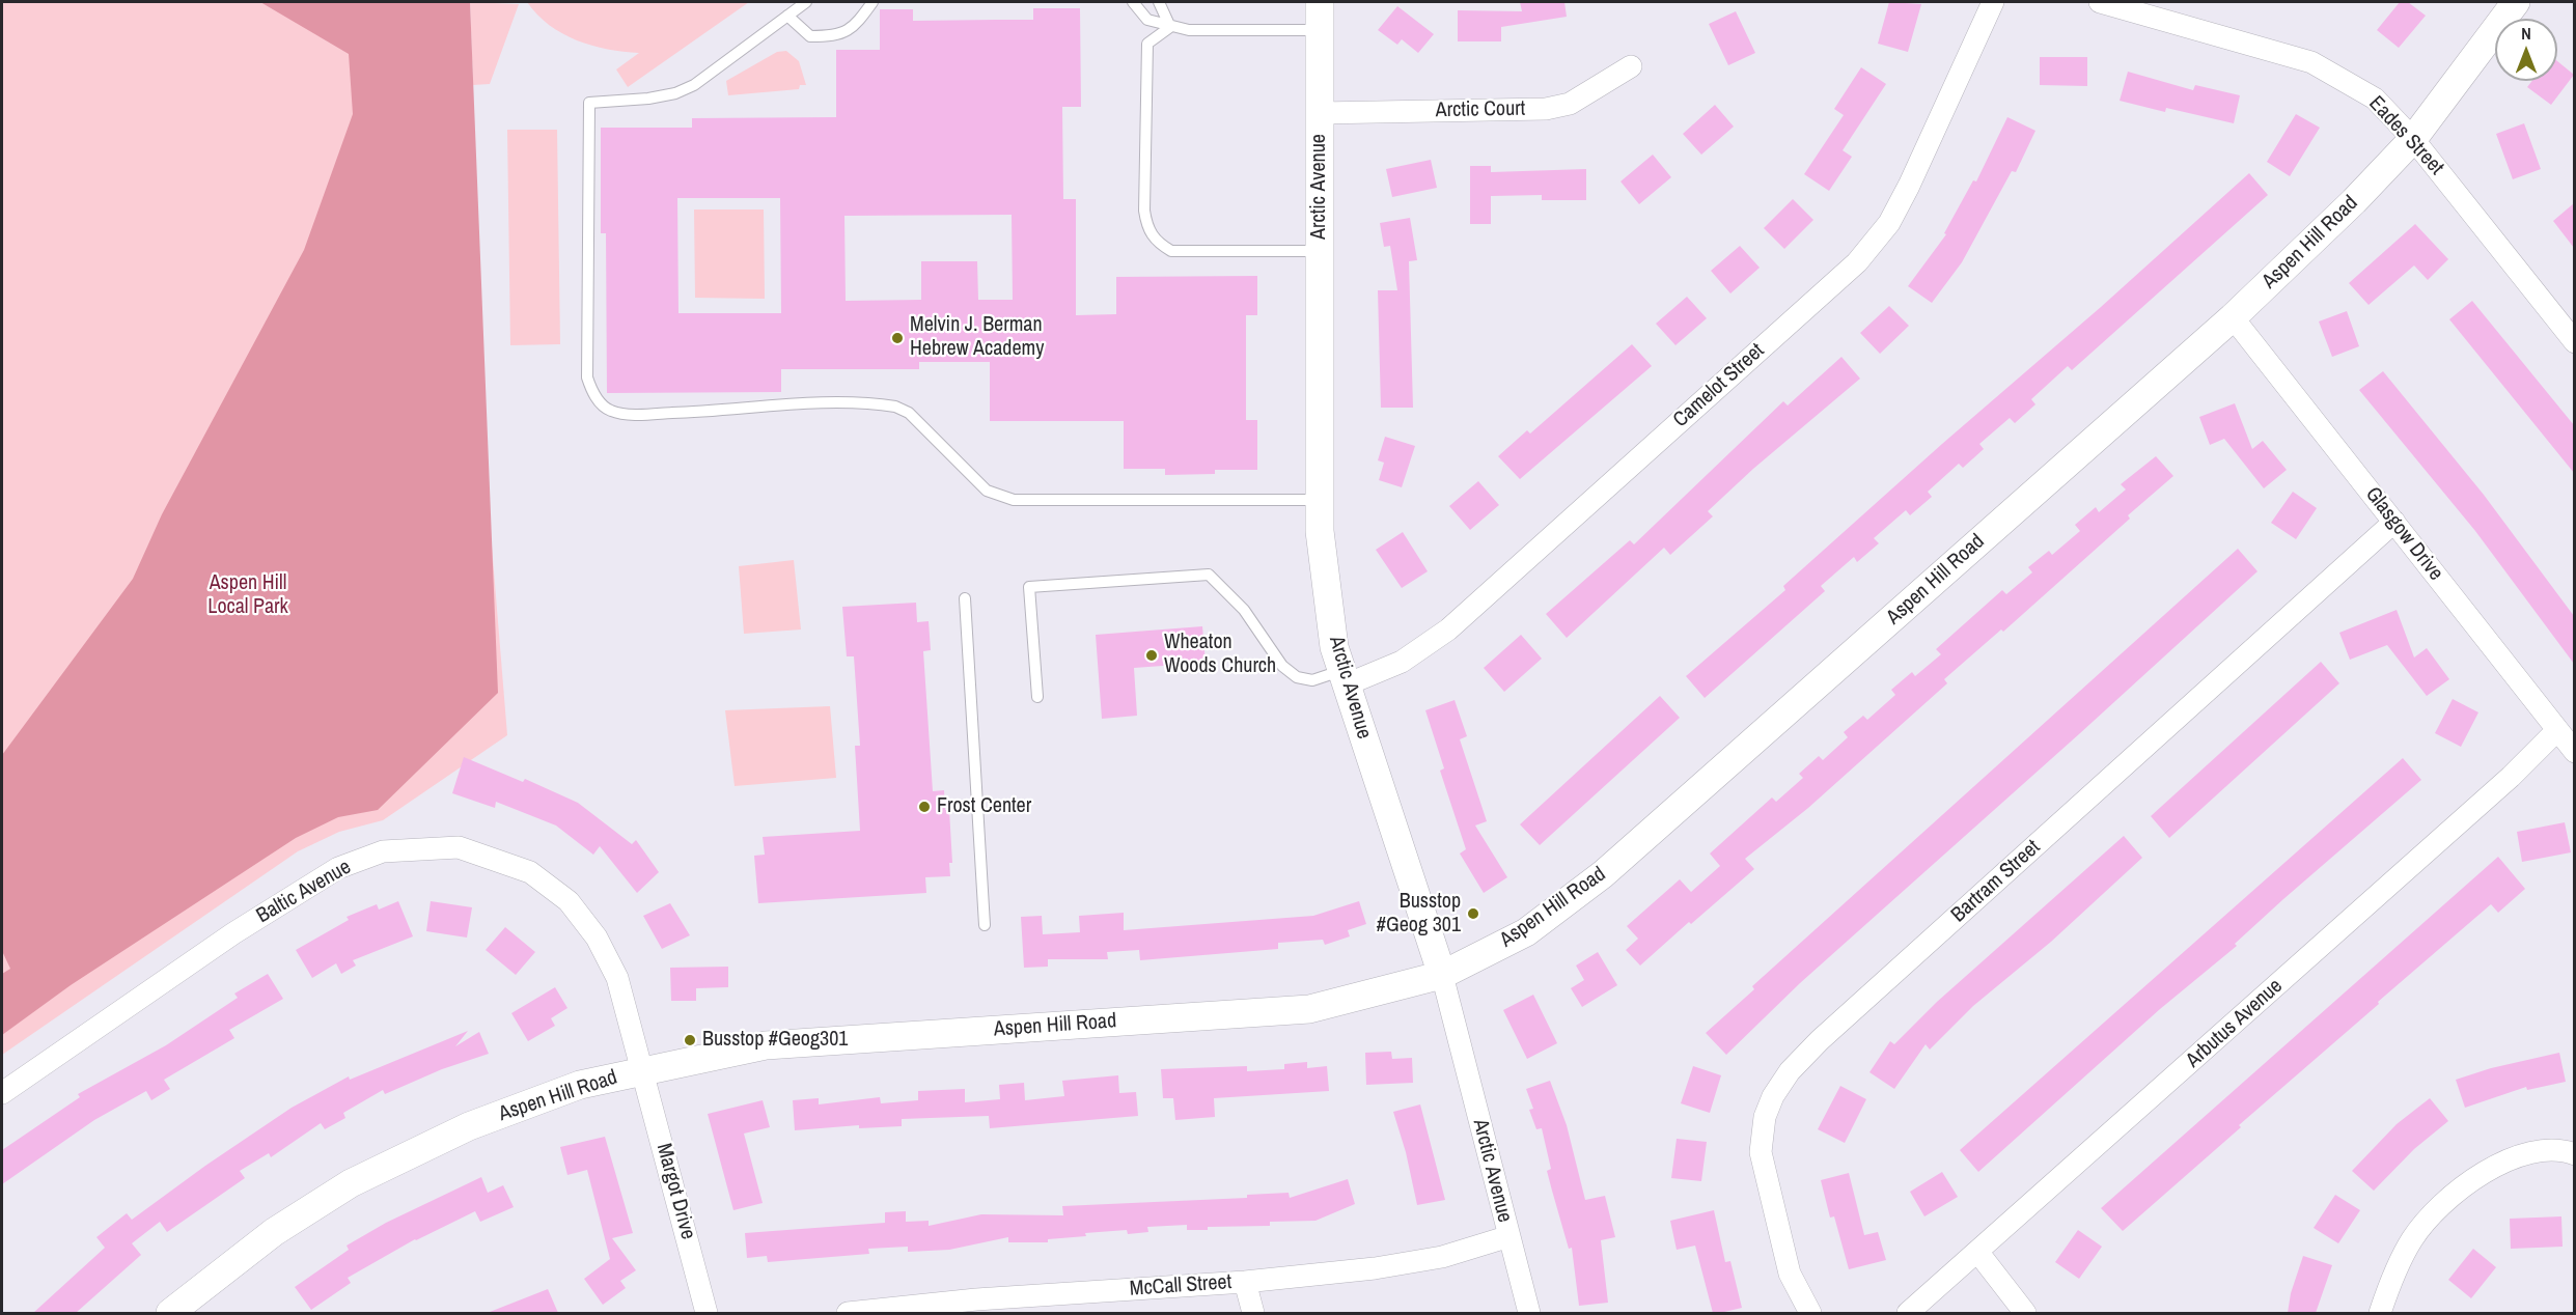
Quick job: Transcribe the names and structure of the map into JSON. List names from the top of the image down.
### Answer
{
  "streets": {
    "street": [
      "Arctic Court",
      "Eades Street",
      "Arctic Avenue",
      "Aspen Hill Road",
      "Camelot Street",
      "Glasgow Drive",
      "Bartram Street",
      "Baltic Avenue",
      "Arbutus Avenue",
      "Margot Drive",
      "McCall Street"
    ]
  },
  "crossings": [
    ["Arctic Court", "Arctic Avenue"],
    ["Eades Street", "Aspen Hill Road"],
    ["Arctic Avenue", "Aspen Hill Road"],
    ["Arctic Avenue", "Camelot Street"],
    ["Arctic Avenue", "McCall Street"],
    ["Aspen Hill Road", "Glasgow Drive"],
    ["Aspen Hill Road", "Baltic Avenue"],
    ["Aspen Hill Road", "Margot Drive"],
    ["Glasgow Drive", "Bartram Street"],
    ["Glasgow Drive", "Arbutus Avenue"],
    ["Baltic Avenue", "Margot Drive"]
  ],
  "parks": ["Aspen Hill Local Park"],
  "places": [
    "Melvin J. Berman Hebrew Academy",
    "Wheaton Woods Church",
    "Frost Center",
    "Busstop #Geog 301",
    "Busstop #Geog301"
  ],
  "north": "top"
}
